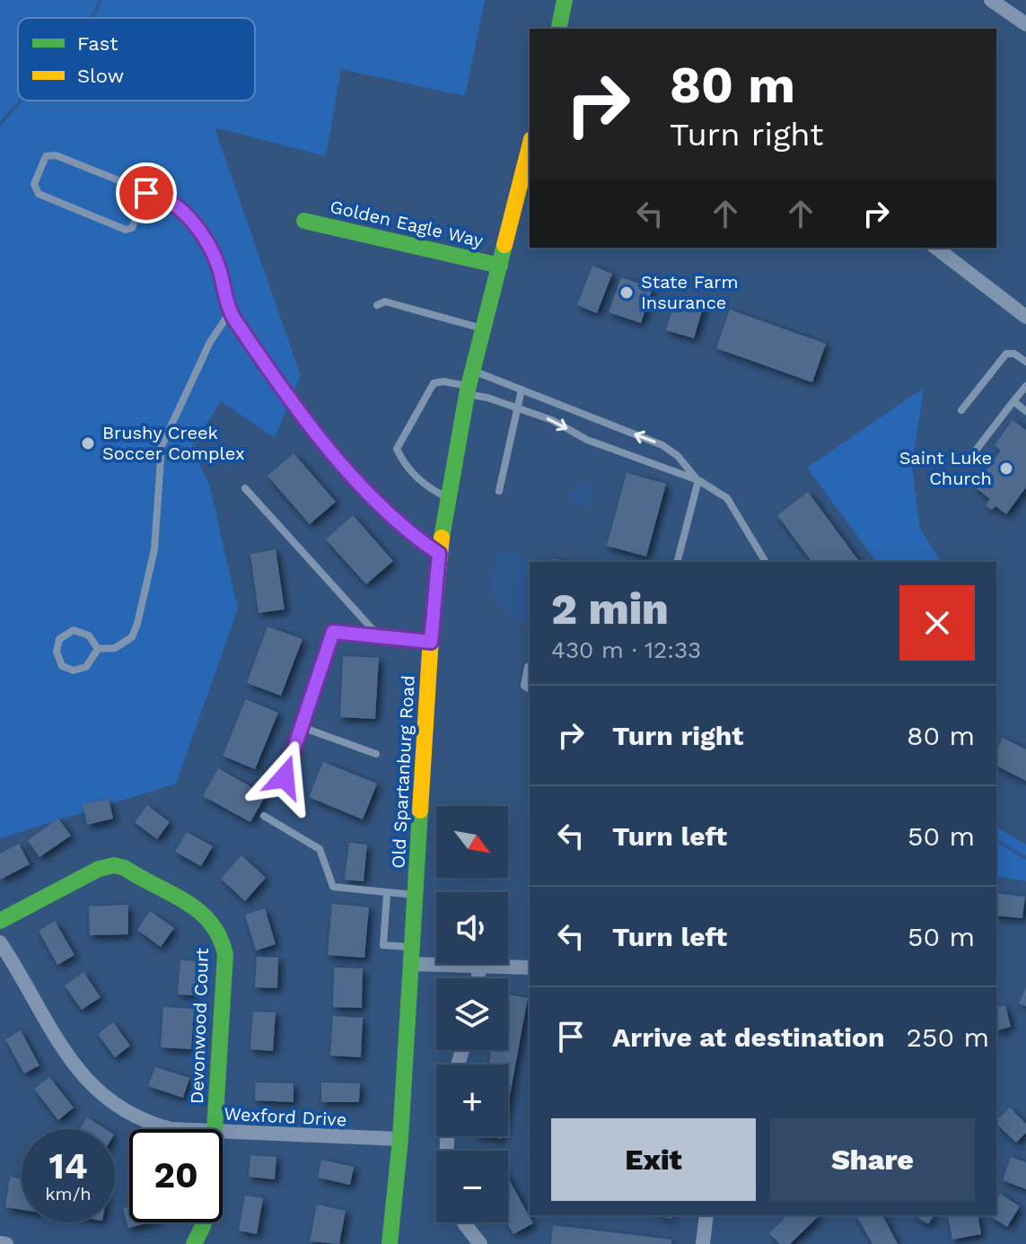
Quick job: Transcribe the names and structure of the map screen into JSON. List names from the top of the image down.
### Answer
{
  "streets": {
    "main road": ["Golden Eagle Way", "Old Spartanburg Road", "Devonwood Court"],
    "street": ["Wexford Drive"]
  },
  "crossings": [
    ["Golden Eagle Way", "Old Spartanburg Road"],
    ["Old Spartanburg Road", "Wexford Drive"]
  ],
  "places": ["State Farm Insurance", "Brushy Creek Soccer Complex", "Saint Luke Church"],
  "legend": ["Fast", "Slow"],
  "north": "bottom right",
  "page": {
    "turn": ["80 m", "Turn right"],
    "heading": ["2 min", "430 m · 12:33"],
    "list": [
      {
        "name": "Turn right",
        "value": "80 m"
      },
      {
        "name": "Turn left",
        "value": "50 m"
      },
      {
        "name": "Turn left",
        "value": "50 m"
      },
      {
        "name": "Arrive at destination",
        "value": "250 m"
      }
    ],
    "map_buttons": ["+", "−"],
    "buttons": ["Exit", "Share"],
    "speed": "14 km/h",
    "limit": "20"
  }
}
